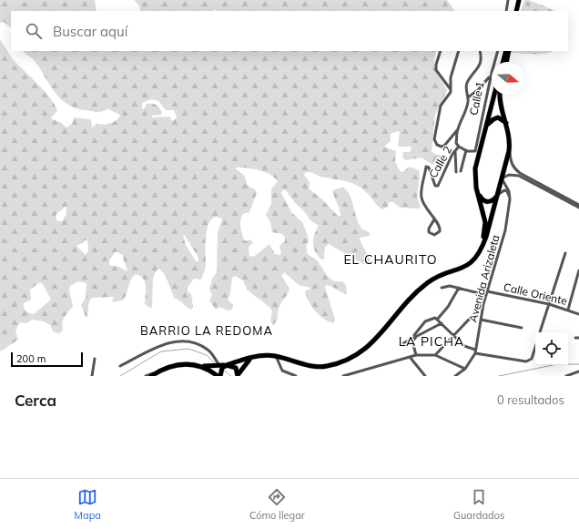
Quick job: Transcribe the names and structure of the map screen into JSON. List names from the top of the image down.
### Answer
{
  "streets": {
    "street": [
      "Calle 1",
      "Calle 2",
      "Avenida Arizaleta",
      "Calle Oriente"
    ]
  },
  "crossings": [
    ["Avenida Arizaleta", "Calle Oriente"]
  ],
  "districts": ["EL CHAURITO", "BARRIO LA REDOMA", "LA PICHA"],
  "scale_bar": "200 m",
  "north": "right",
  "page": {
    "search": "Buscar aquí",
    "scale": "200 m",
    "heading": ["Cerca", "0 resultados"],
    "nav": ["Mapa", "Cómo llegar", "Guardados"]
  }
}
